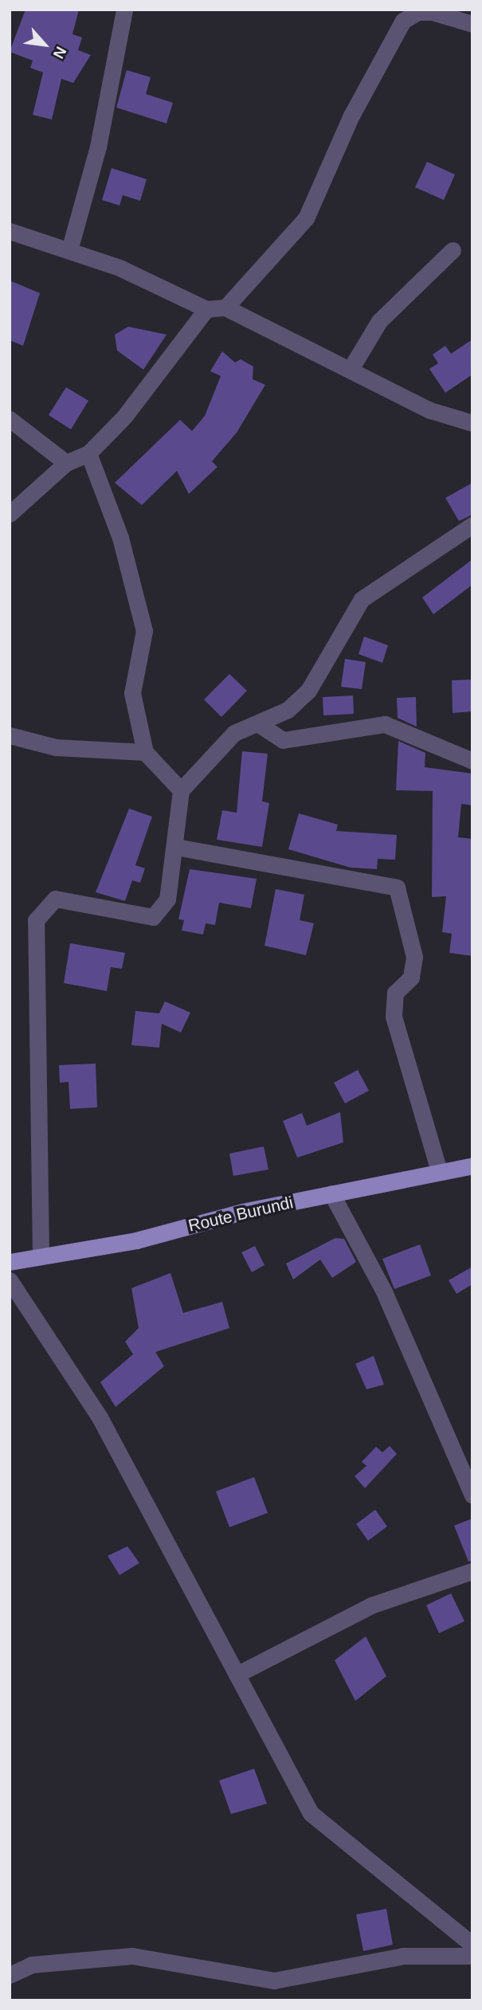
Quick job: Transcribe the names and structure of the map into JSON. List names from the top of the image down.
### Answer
{
  "streets": {
    "main road": ["Route Burundi"]
  },
  "north": "bottom right"
}
